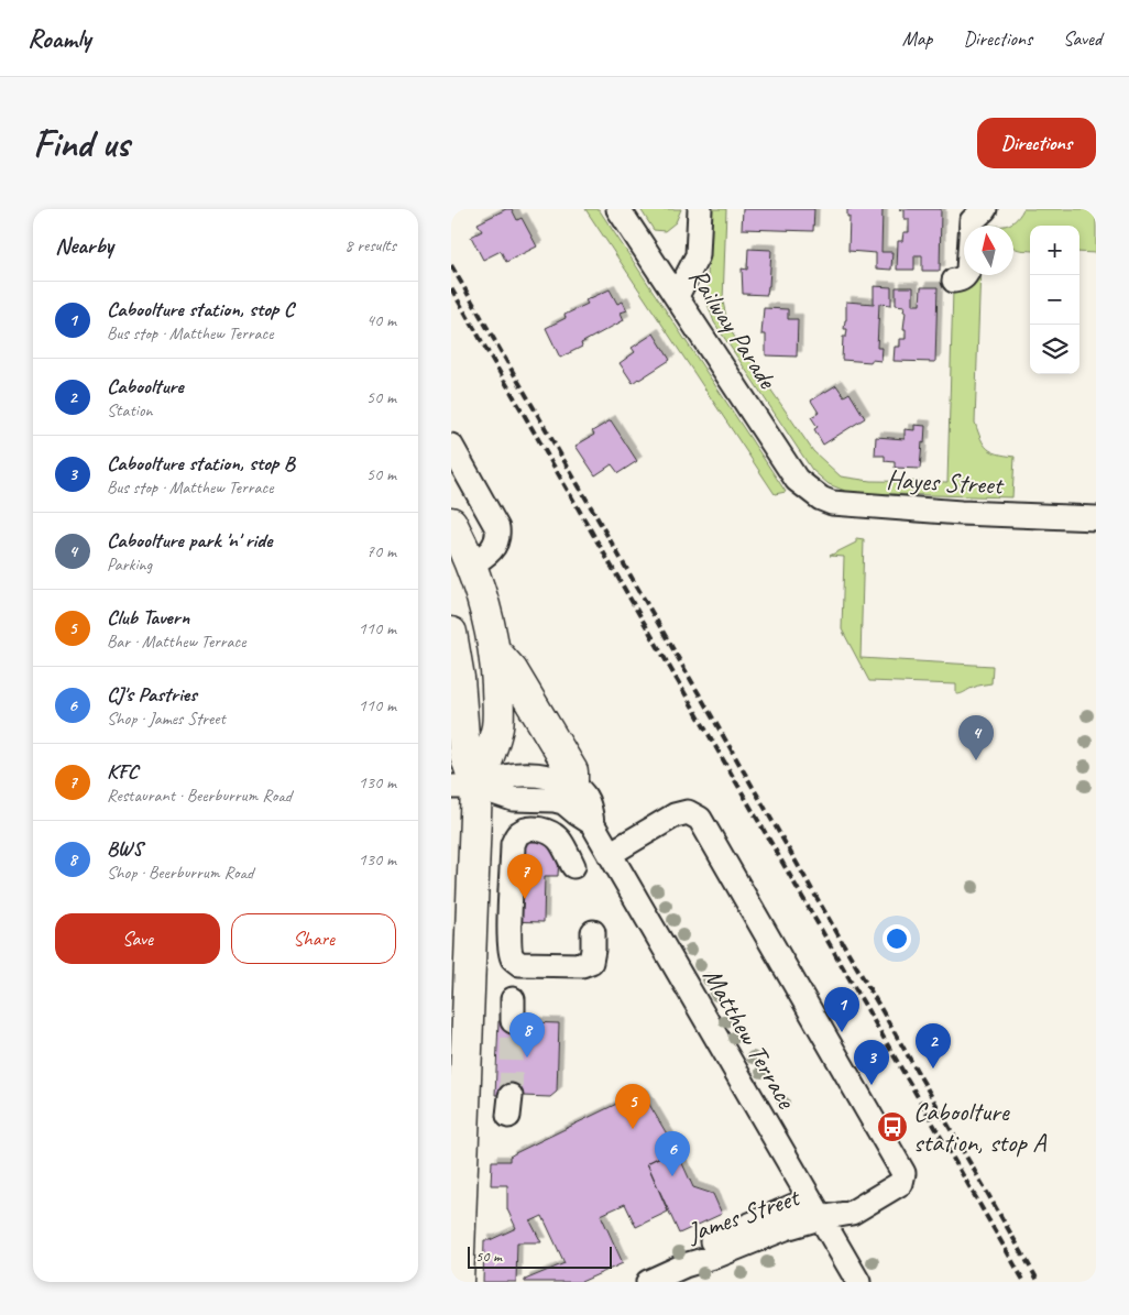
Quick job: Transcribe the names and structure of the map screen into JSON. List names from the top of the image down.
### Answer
{
  "streets": {
    "street": [
      "Railway Parade",
      "Hayes Street",
      "Matthew Terrace",
      "James Street"
    ]
  },
  "crossings": [
    ["Railway Parade", "Hayes Street"],
    ["Matthew Terrace", "James Street"]
  ],
  "places": {
    "bus stop": ["Caboolture station, stop A"]
  },
  "scale_bar": "50 m",
  "north": "top",
  "page": {
    "header": "Roamly",
    "nav": ["Map", "Directions", "Saved"],
    "buttons": [
      "Directions",
      ["Save", "Share"]
    ],
    "title": "Find us",
    "heading": ["Nearby", "8 results"],
    "map_buttons": ["+", "−"],
    "list": [
      {
        "mark": "1",
        "name": "Caboolture station, stop C",
        "note": "Bus stop · Matthew Terrace",
        "value": "40 m"
      },
      {
        "mark": "2",
        "name": "Caboolture",
        "note": "Station",
        "value": "50 m"
      },
      {
        "mark": "3",
        "name": "Caboolture station, stop B",
        "note": "Bus stop · Matthew Terrace",
        "value": "50 m"
      },
      {
        "mark": "4",
        "name": "Caboolture park 'n' ride",
        "note": "Parking",
        "value": "70 m"
      },
      {
        "mark": "5",
        "name": "Club Tavern",
        "note": "Bar · Matthew Terrace",
        "value": "110 m"
      },
      {
        "mark": "6",
        "name": "CJ's Pastries",
        "note": "Shop · James Street",
        "value": "110 m"
      },
      {
        "mark": "7",
        "name": "KFC",
        "note": "Restaurant · Beerburrum Road",
        "value": "130 m"
      },
      {
        "mark": "8",
        "name": "BWS",
        "note": "Shop · Beerburrum Road",
        "value": "130 m"
      }
    ],
    "pins": [
      "4",
      "7",
      "1",
      "8",
      "2",
      "3",
      "5",
      "6"
    ],
    "scale": "50 m"
  }
}
